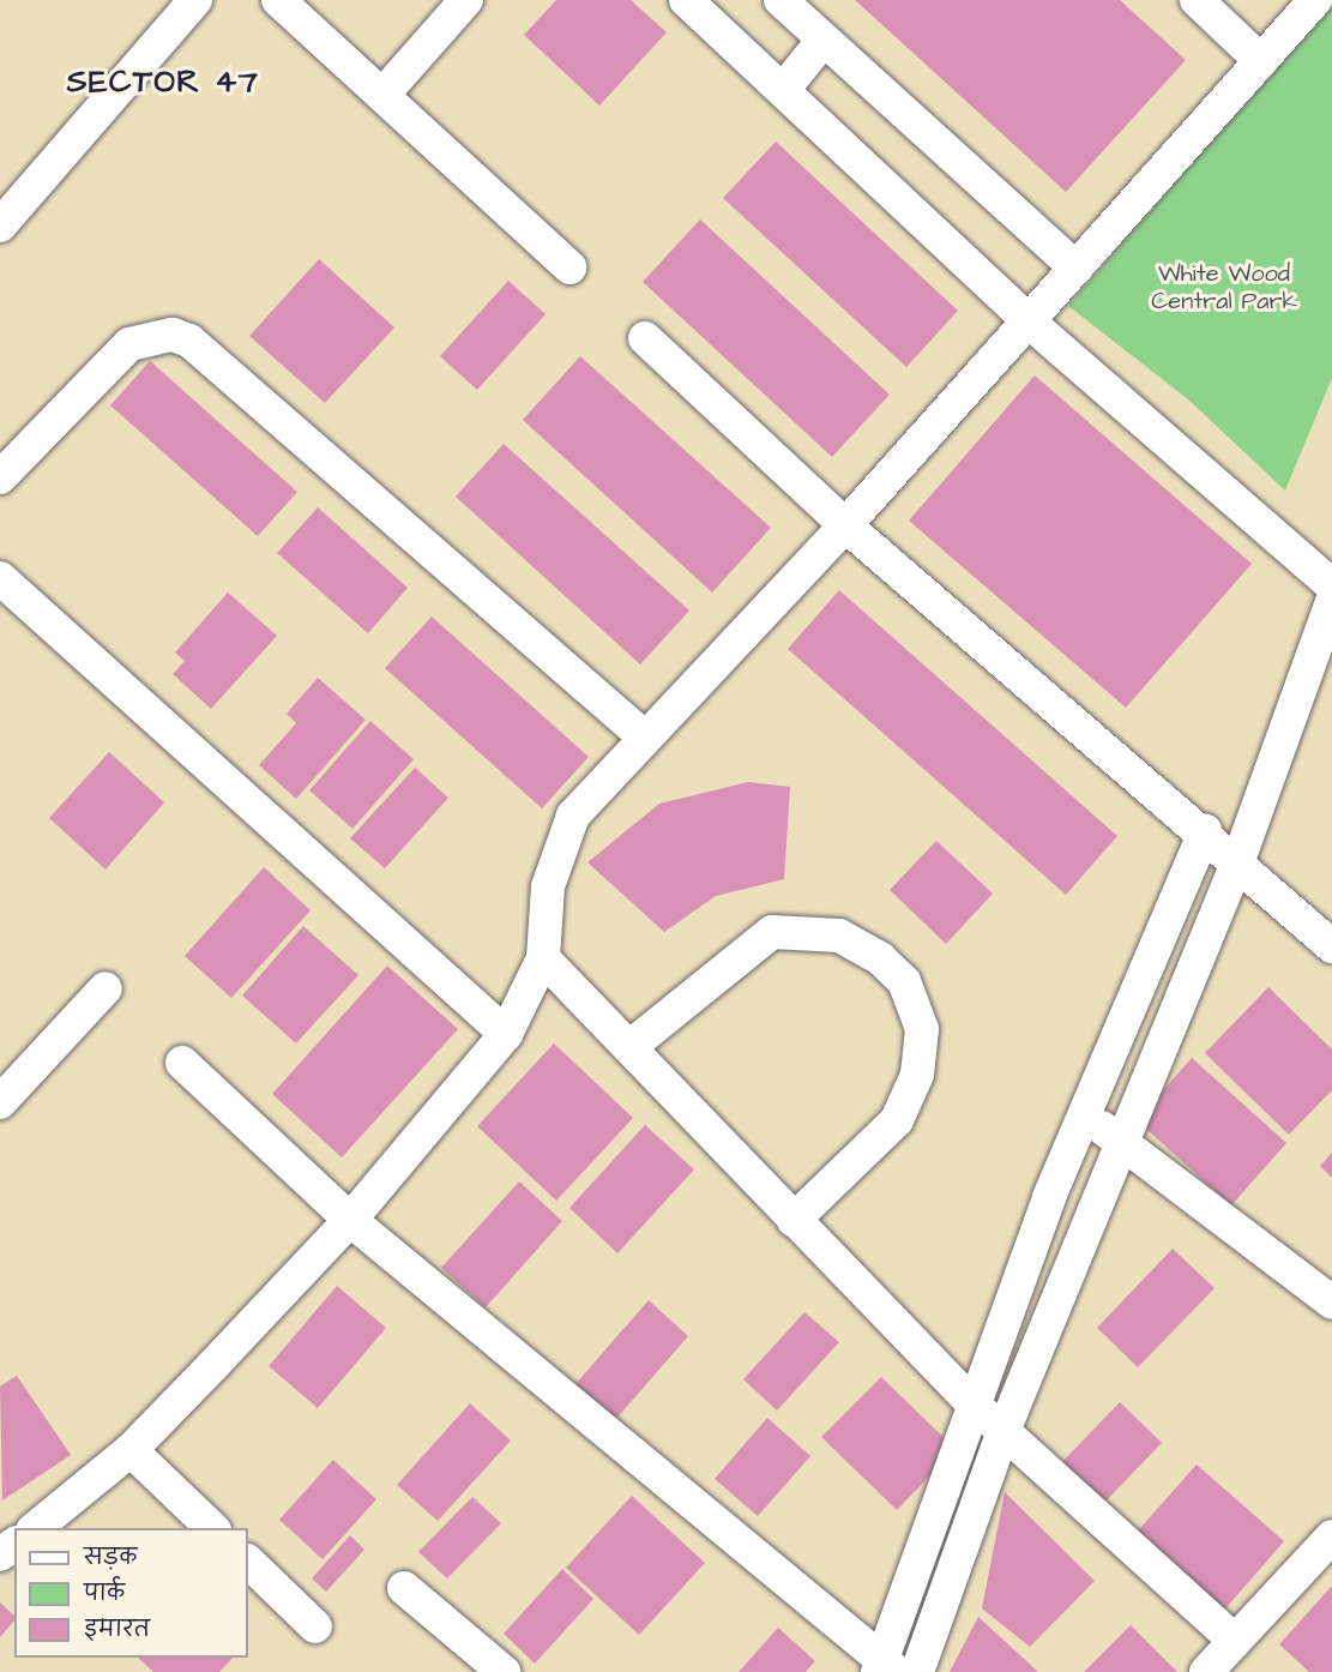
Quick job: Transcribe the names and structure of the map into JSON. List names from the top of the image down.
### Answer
{
  "districts": ["SECTOR 47"],
  "parks": ["White Wood Central Park"],
  "legend": ["सड़क", "पार्क", "इमारत"]
}
